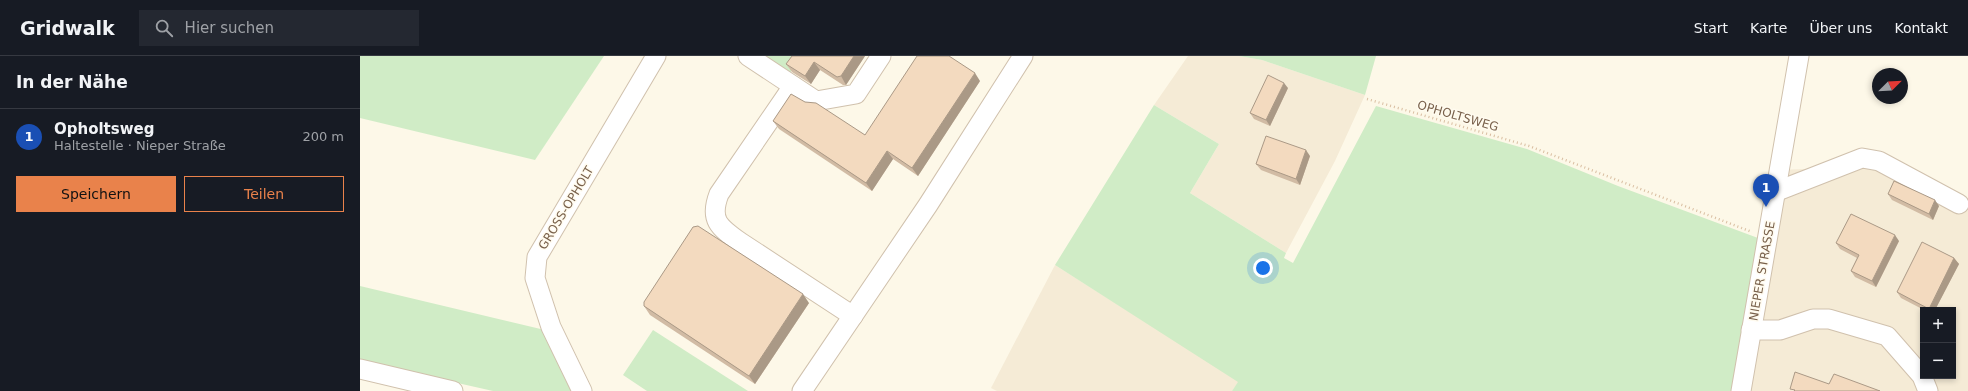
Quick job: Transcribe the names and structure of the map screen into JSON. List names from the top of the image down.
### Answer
{
  "streets": {
    "street": ["GROSS-OPHOLT", "NIEPER STRASSE"],
    "path": ["OPHOLTSWEG"]
  },
  "crossings": [
    ["OPHOLTSWEG", "NIEPER STRASSE"]
  ],
  "north": "top right",
  "page": {
    "header": "Gridwalk",
    "search": "Hier suchen",
    "nav": [
      "Start",
      "Karte",
      "Über uns",
      "Kontakt"
    ],
    "heading": "In der Nähe",
    "list": [
      {
        "mark": "1",
        "name": "Opholtsweg",
        "note": "Haltestelle · Nieper Straße",
        "value": "200 m"
      }
    ],
    "buttons": ["Speichern", "Teilen"],
    "pins": "1",
    "map_buttons": ["+", "−"]
  }
}
